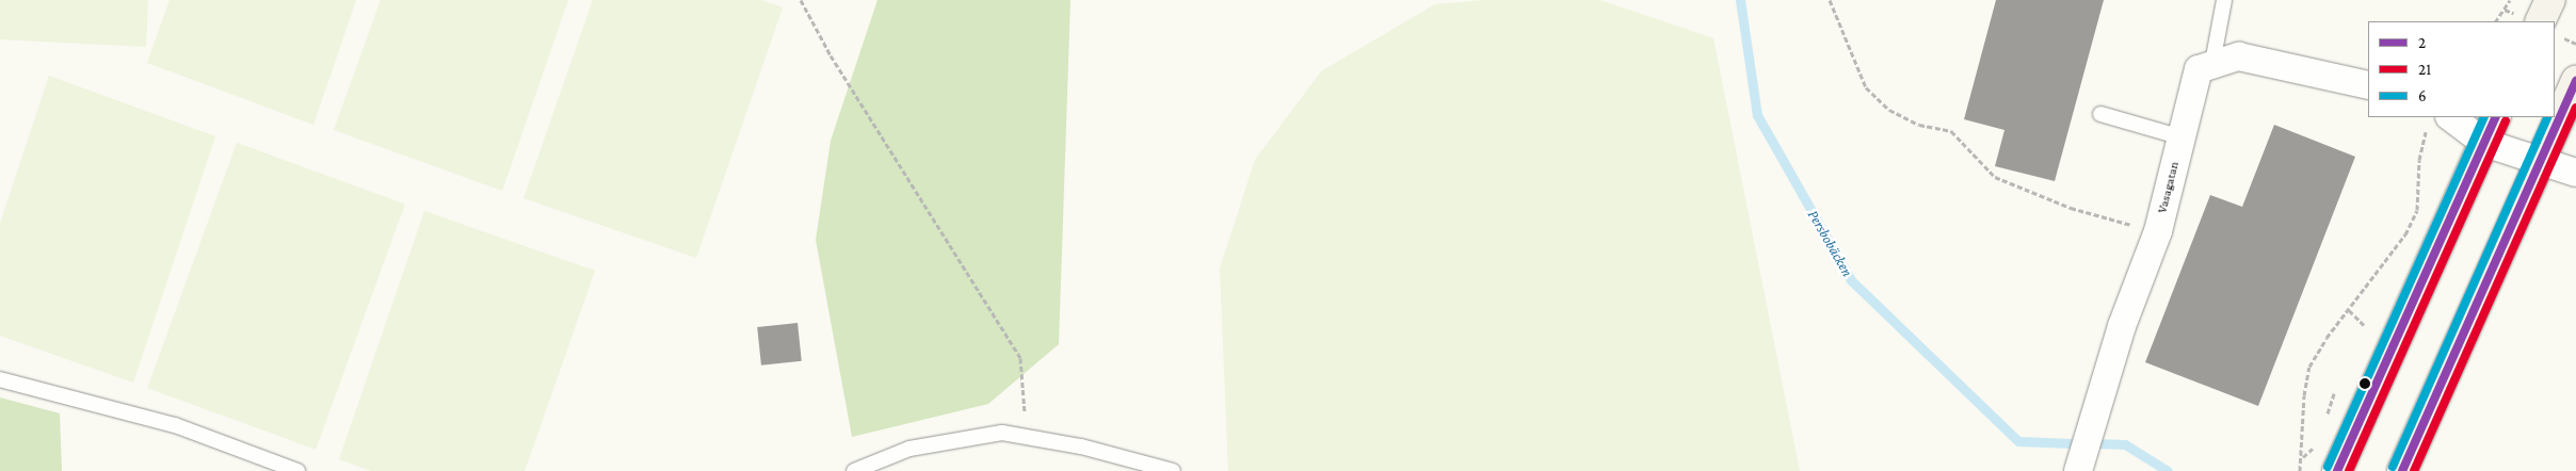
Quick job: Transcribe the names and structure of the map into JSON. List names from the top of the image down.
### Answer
{
  "streets": {
    "street": ["Vasagatan"]
  },
  "water": ["Persbobäcken"],
  "lines": ["transit line 2", "transit line 21", "transit line 6"],
  "legend": ["2", "21", "6"]
}
